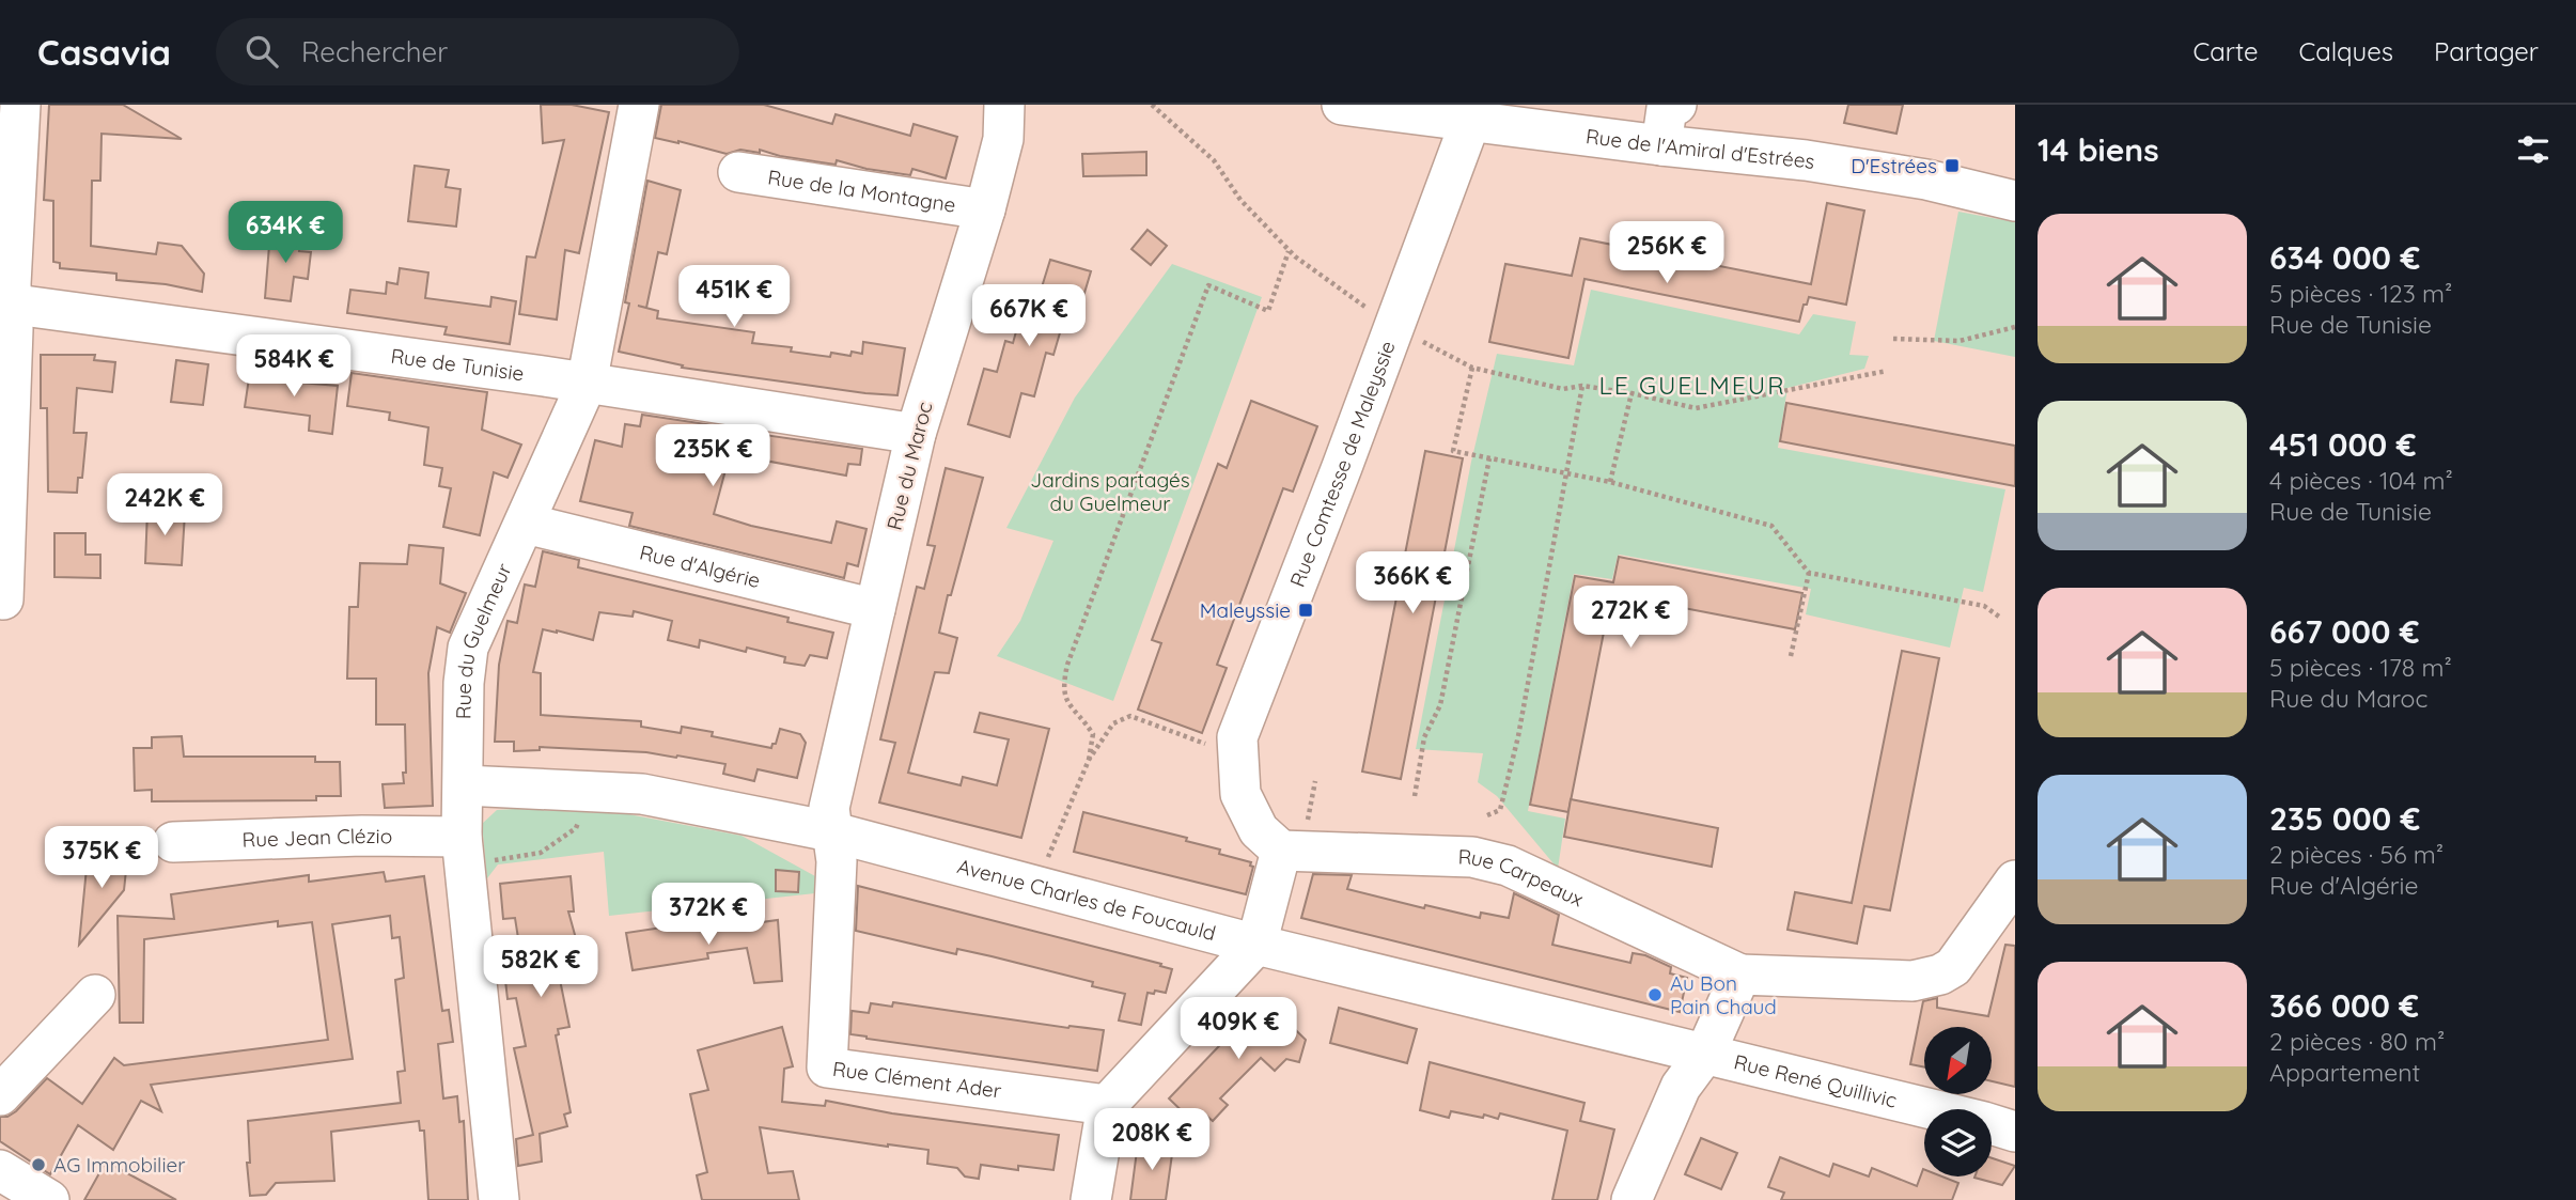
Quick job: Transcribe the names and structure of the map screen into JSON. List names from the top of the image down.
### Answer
{
  "streets": {
    "street": [
      "Rue de l'Amiral d'Estrées",
      "Rue de la Montagne",
      "Rue de Tunisie",
      "Rue Comtesse de Maleyssie",
      "Rue du Maroc",
      "Rue d'Algérie",
      "Rue du Guelmeur",
      "Rue Jean Clézio",
      "Rue Carpeaux",
      "Avenue Charles de Foucauld",
      "Rue Clément Ader",
      "Rue René Quillivic"
    ]
  },
  "crossings": [
    ["Rue de l'Amiral d'Estrées", "Rue Comtesse de Maleyssie"],
    ["Rue de la Montagne", "Rue du Maroc"],
    ["Rue de Tunisie", "Rue du Maroc"],
    ["Rue de Tunisie", "Rue du Guelmeur"],
    ["Rue Comtesse de Maleyssie", "Rue Carpeaux"],
    ["Rue du Maroc", "Rue d'Algérie"],
    ["Rue du Maroc", "Avenue Charles de Foucauld"],
    ["Rue du Maroc", "Rue Clément Ader"],
    ["Rue d'Algérie", "Rue du Guelmeur"],
    ["Rue du Guelmeur", "Rue Jean Clézio"],
    ["Rue du Guelmeur", "Avenue Charles de Foucauld"],
    ["Avenue Charles de Foucauld", "Rue Clément Ader"],
    ["Avenue Charles de Foucauld", "Rue René Quillivic"]
  ],
  "districts": ["LE GUELMEUR"],
  "parks": ["Jardins partagés du Guelmeur"],
  "places": {
    "transit": ["D'Estrées", "Maleyssie"],
    "other": ["Au Bon Pain Chaud", "AG Immobilier"]
  },
  "north": "bottom left",
  "page": {
    "header": "Casavia",
    "search": "Rechercher",
    "nav": ["Carte", "Calques", "Partager"],
    "heading": "14 biens",
    "list": [
      {
        "name": "634 000 €",
        "note": "5 pièces · 123 m² · Rue de Tunisie"
      },
      {
        "name": "451 000 €",
        "note": "4 pièces · 104 m² · Rue de Tunisie"
      },
      {
        "name": "667 000 €",
        "note": "5 pièces · 178 m² · Rue du Maroc"
      },
      {
        "name": "235 000 €",
        "note": "2 pièces · 56 m² · Rue d'Algérie"
      },
      {
        "name": "366 000 €",
        "note": "2 pièces · 80 m² · Appartement"
      }
    ],
    "price": [
      "634K €",
      "256K €",
      "451K €",
      "667K €",
      "584K €",
      "235K €",
      "242K €",
      "366K €",
      "272K €",
      "375K €",
      "372K €",
      "582K €",
      "409K €",
      "208K €"
    ]
  }
}
